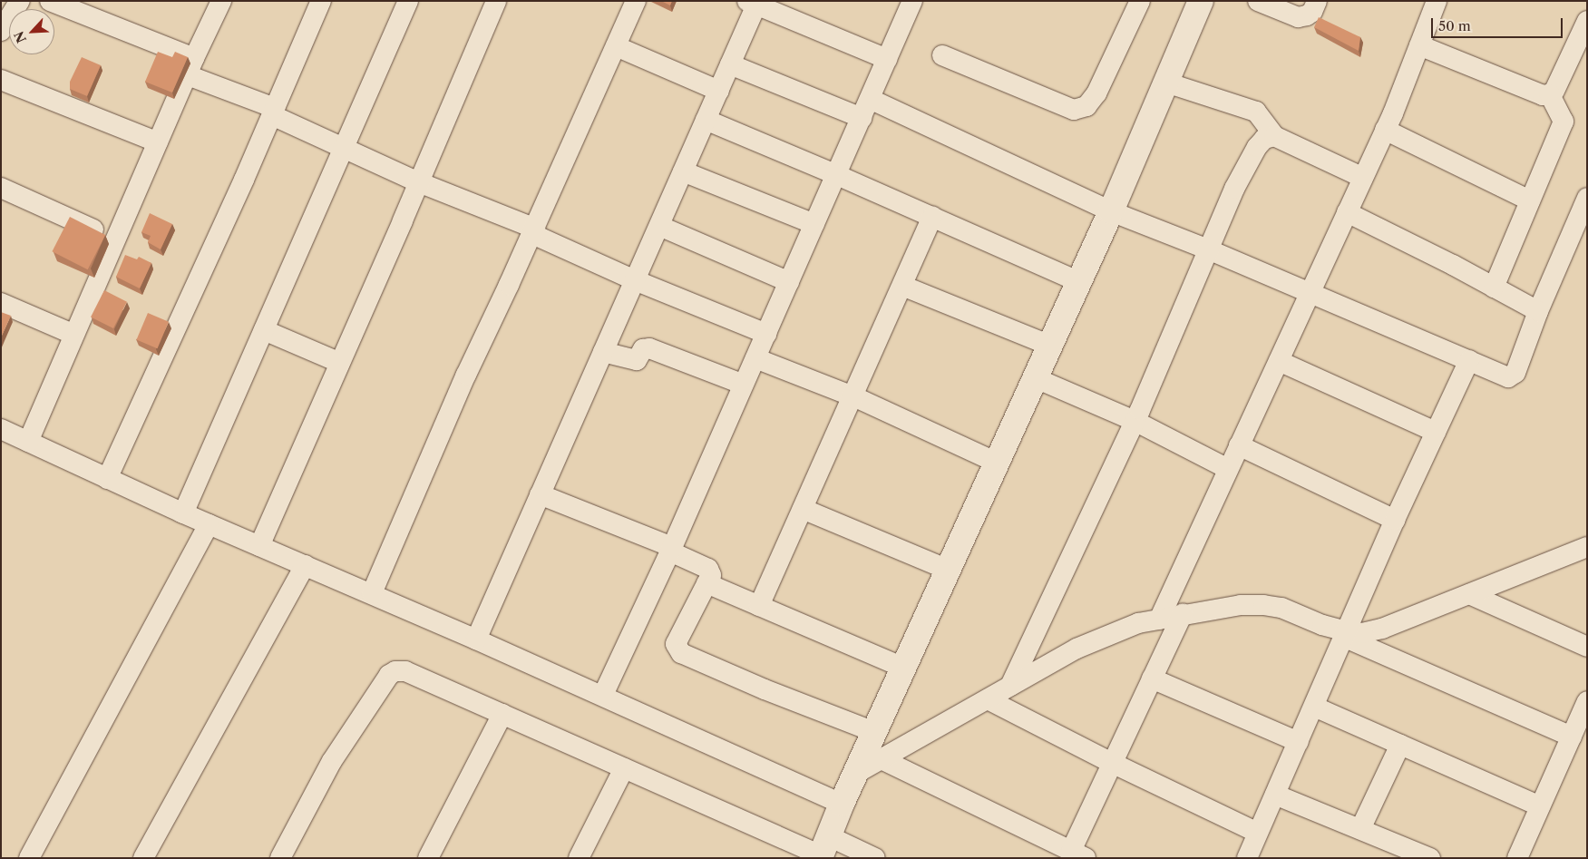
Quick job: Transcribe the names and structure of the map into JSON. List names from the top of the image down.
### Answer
{
  "scale_bar": "50 m",
  "north": "bottom left"
}
